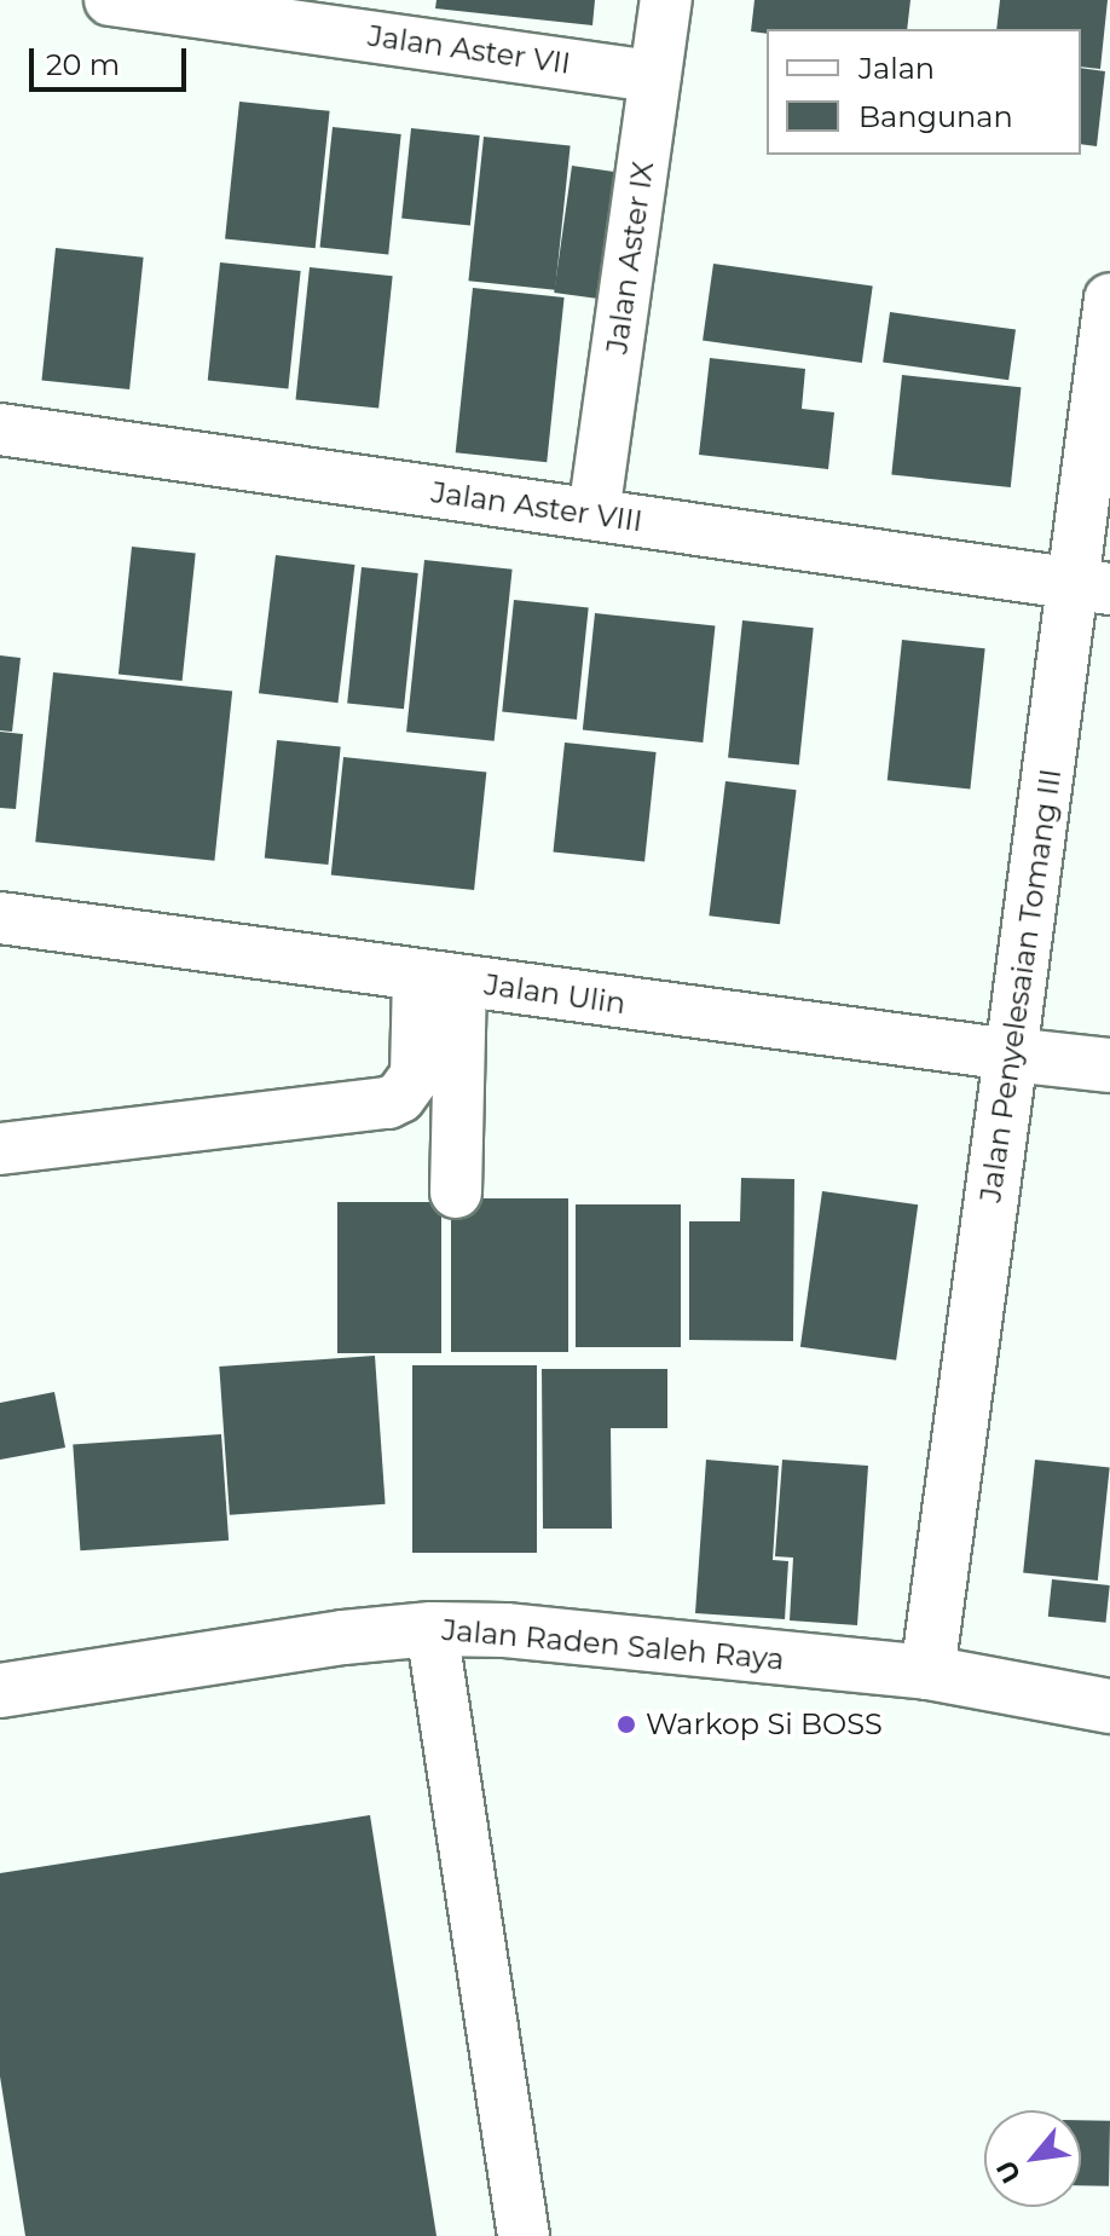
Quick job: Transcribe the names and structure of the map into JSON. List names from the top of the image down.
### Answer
{
  "streets": {
    "main road": ["Jalan Penyelesaian Tomang III", "Jalan Ulin", "Jalan Raden Saleh Raya"],
    "street": ["Jalan Aster VII", "Jalan Aster IX", "Jalan Aster VIII"]
  },
  "crossings": [
    ["Jalan Aster VII", "Jalan Aster IX"],
    ["Jalan Aster IX", "Jalan Aster VIII"],
    ["Jalan Aster VIII", "Jalan Penyelesaian Tomang III"],
    ["Jalan Penyelesaian Tomang III", "Jalan Ulin"],
    ["Jalan Penyelesaian Tomang III", "Jalan Raden Saleh Raya"]
  ],
  "places": ["Warkop Si BOSS"],
  "legend": ["Jalan", "Bangunan"],
  "scale_bar": "20 m",
  "north": "bottom left"
}
